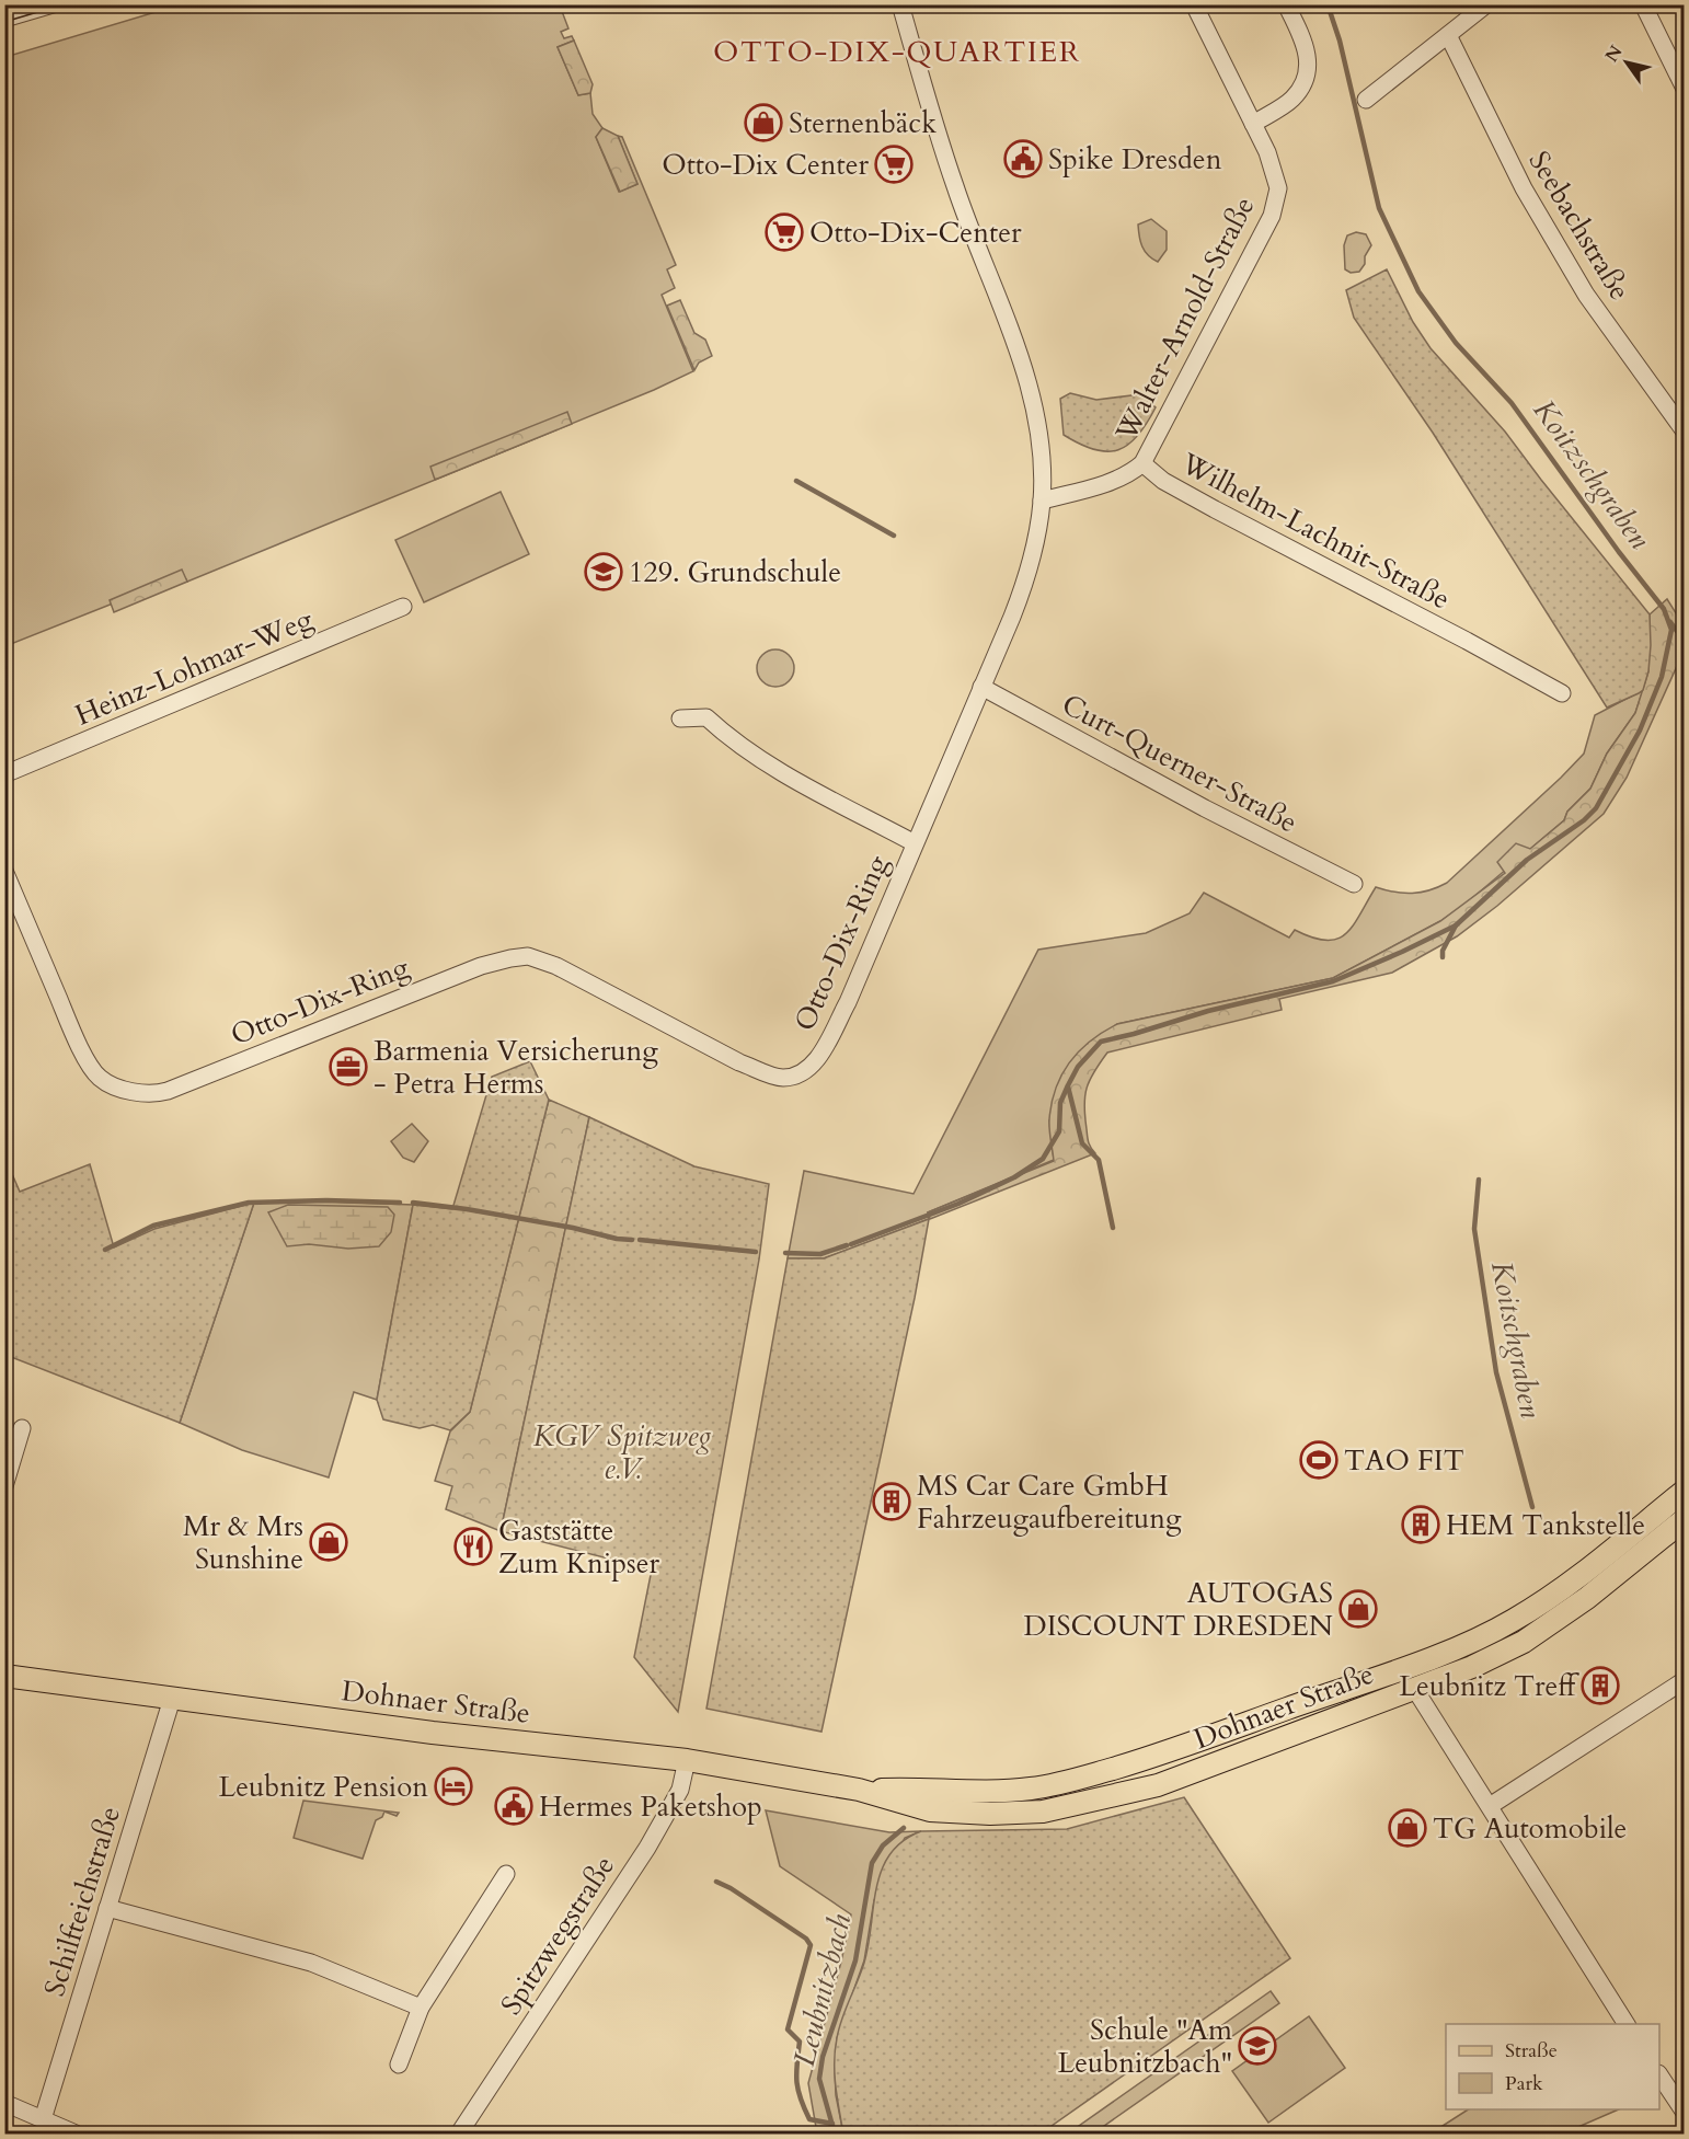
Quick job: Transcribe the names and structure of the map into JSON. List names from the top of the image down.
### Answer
{
  "streets": {
    "main road": ["Dohnaer Straße"],
    "street": [
      "Seebachstraße",
      "Walter-Arnold-Straße",
      "Wilhelm-Lachnit-Straße",
      "Heinz-Lohmar-Weg",
      "Curt-Querner-Straße",
      "Otto-Dix-Ring",
      "Schilfteichstraße",
      "Spitzwegstraße"
    ]
  },
  "crossings": [
    ["Walter-Arnold-Straße", "Wilhelm-Lachnit-Straße"],
    ["Wilhelm-Lachnit-Straße", "Otto-Dix-Ring"],
    ["Curt-Querner-Straße", "Otto-Dix-Ring"],
    ["Dohnaer Straße", "Schilfteichstraße"],
    ["Dohnaer Straße", "Spitzwegstraße"]
  ],
  "districts": ["OTTO-DIX-QUARTIER"],
  "water": ["Koitzschgraben", "Koitschgraben", "Leubnitzbach"],
  "parks": ["KGV Spitzweg e.V."],
  "places": {
    "shop": [
      "Sternenbäck",
      "Mr & Mrs Sunshine",
      "AUTOGAS DISCOUNT DRESDEN",
      "TG Automobile"
    ],
    "public building": ["Spike Dresden", "Hermes Paketshop"],
    "supermarket": ["Otto-Dix Center", "Otto-Dix-Center"],
    "school or university": ["129. Grundschule", "Schule \"Am Leubnitzbach\""],
    "office": ["Barmenia Versicherung - Petra Herms"],
    "sports": ["TAO FIT"],
    "building": ["MS Car Care GmbH Fahrzeugaufbereitung", "HEM Tankstelle", "Leubnitz Treff"],
    "restaurant": ["Gaststätte Zum Knipser"],
    "hotel": ["Leubnitz Pension"]
  },
  "legend": ["Straße", "Park"],
  "north": "top left"
}
